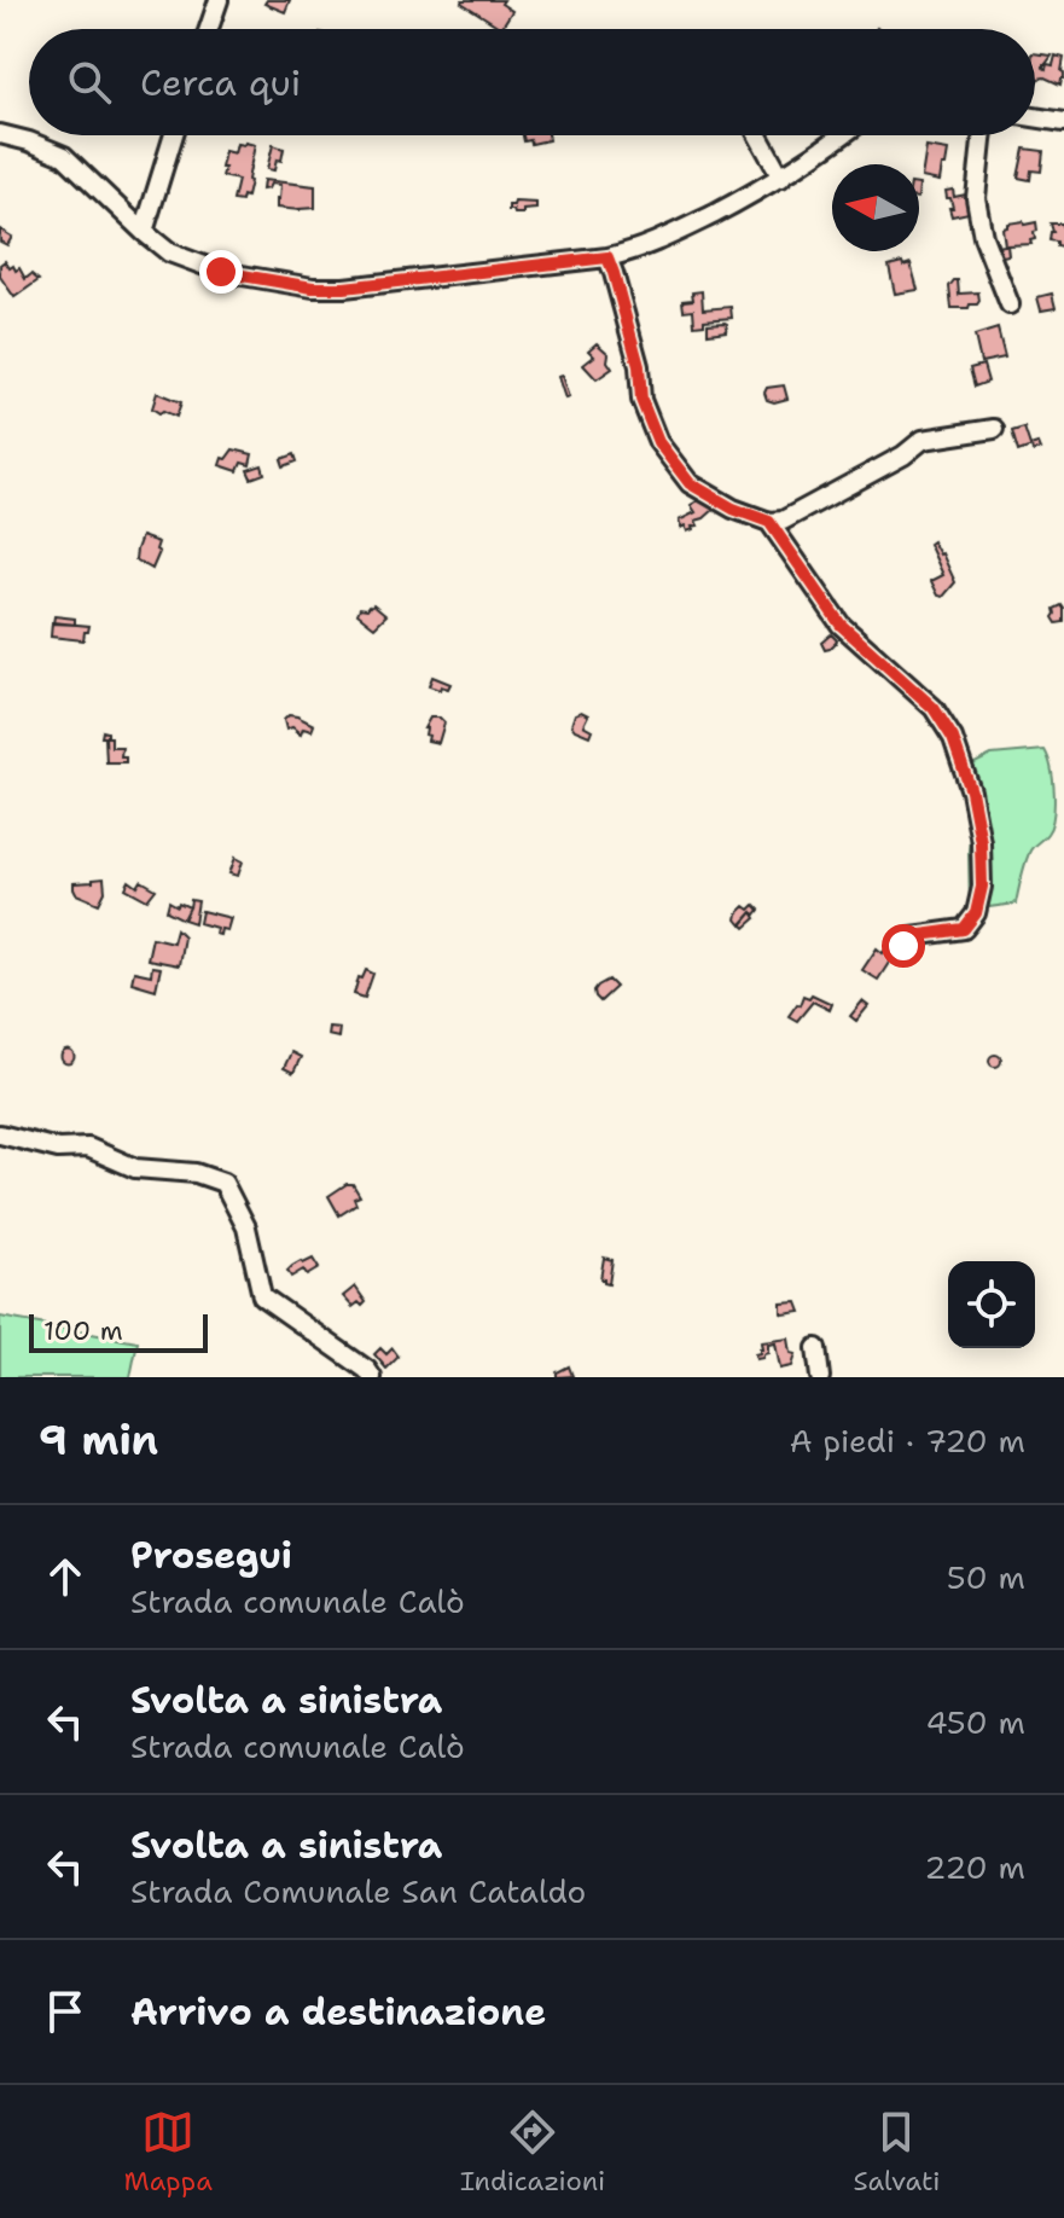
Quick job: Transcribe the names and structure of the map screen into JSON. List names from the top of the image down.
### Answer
{
  "scale_bar": "100 m",
  "north": "left",
  "page": {
    "search": "Cerca qui",
    "scale": "100 m",
    "heading": ["9 min", "A piedi · 720 m"],
    "list": [
      ["Prosegui", "Strada comunale Calò", "50 m"],
      ["Svolta a sinistra", "Strada comunale Calò", "450 m"],
      ["Svolta a sinistra", "Strada Comunale San Cataldo", "220 m"],
      "Arrivo a destinazione"
    ],
    "nav": ["Mappa", "Indicazioni", "Salvati"]
  }
}
